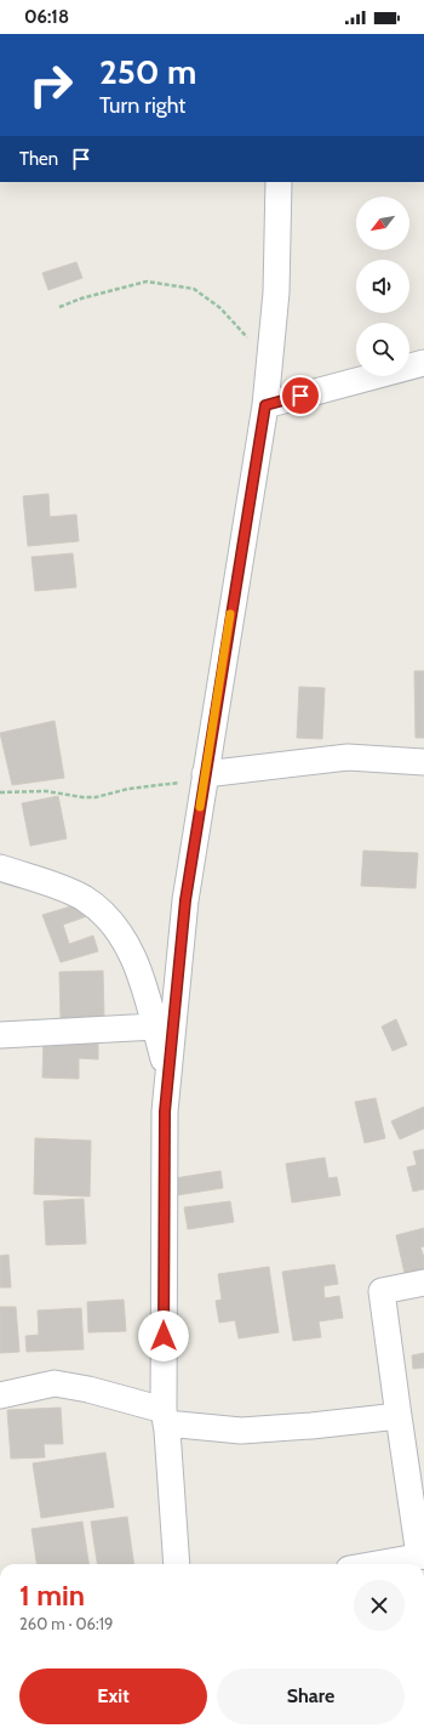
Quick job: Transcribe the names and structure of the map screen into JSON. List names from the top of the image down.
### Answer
{
  "north": "bottom left",
  "page": {
    "status": "06:18",
    "turn": ["250 m", "Turn right"],
    "then": "Then",
    "heading": ["1 min", "260 m · 06:19"],
    "buttons": ["Exit", "Share"]
  }
}
